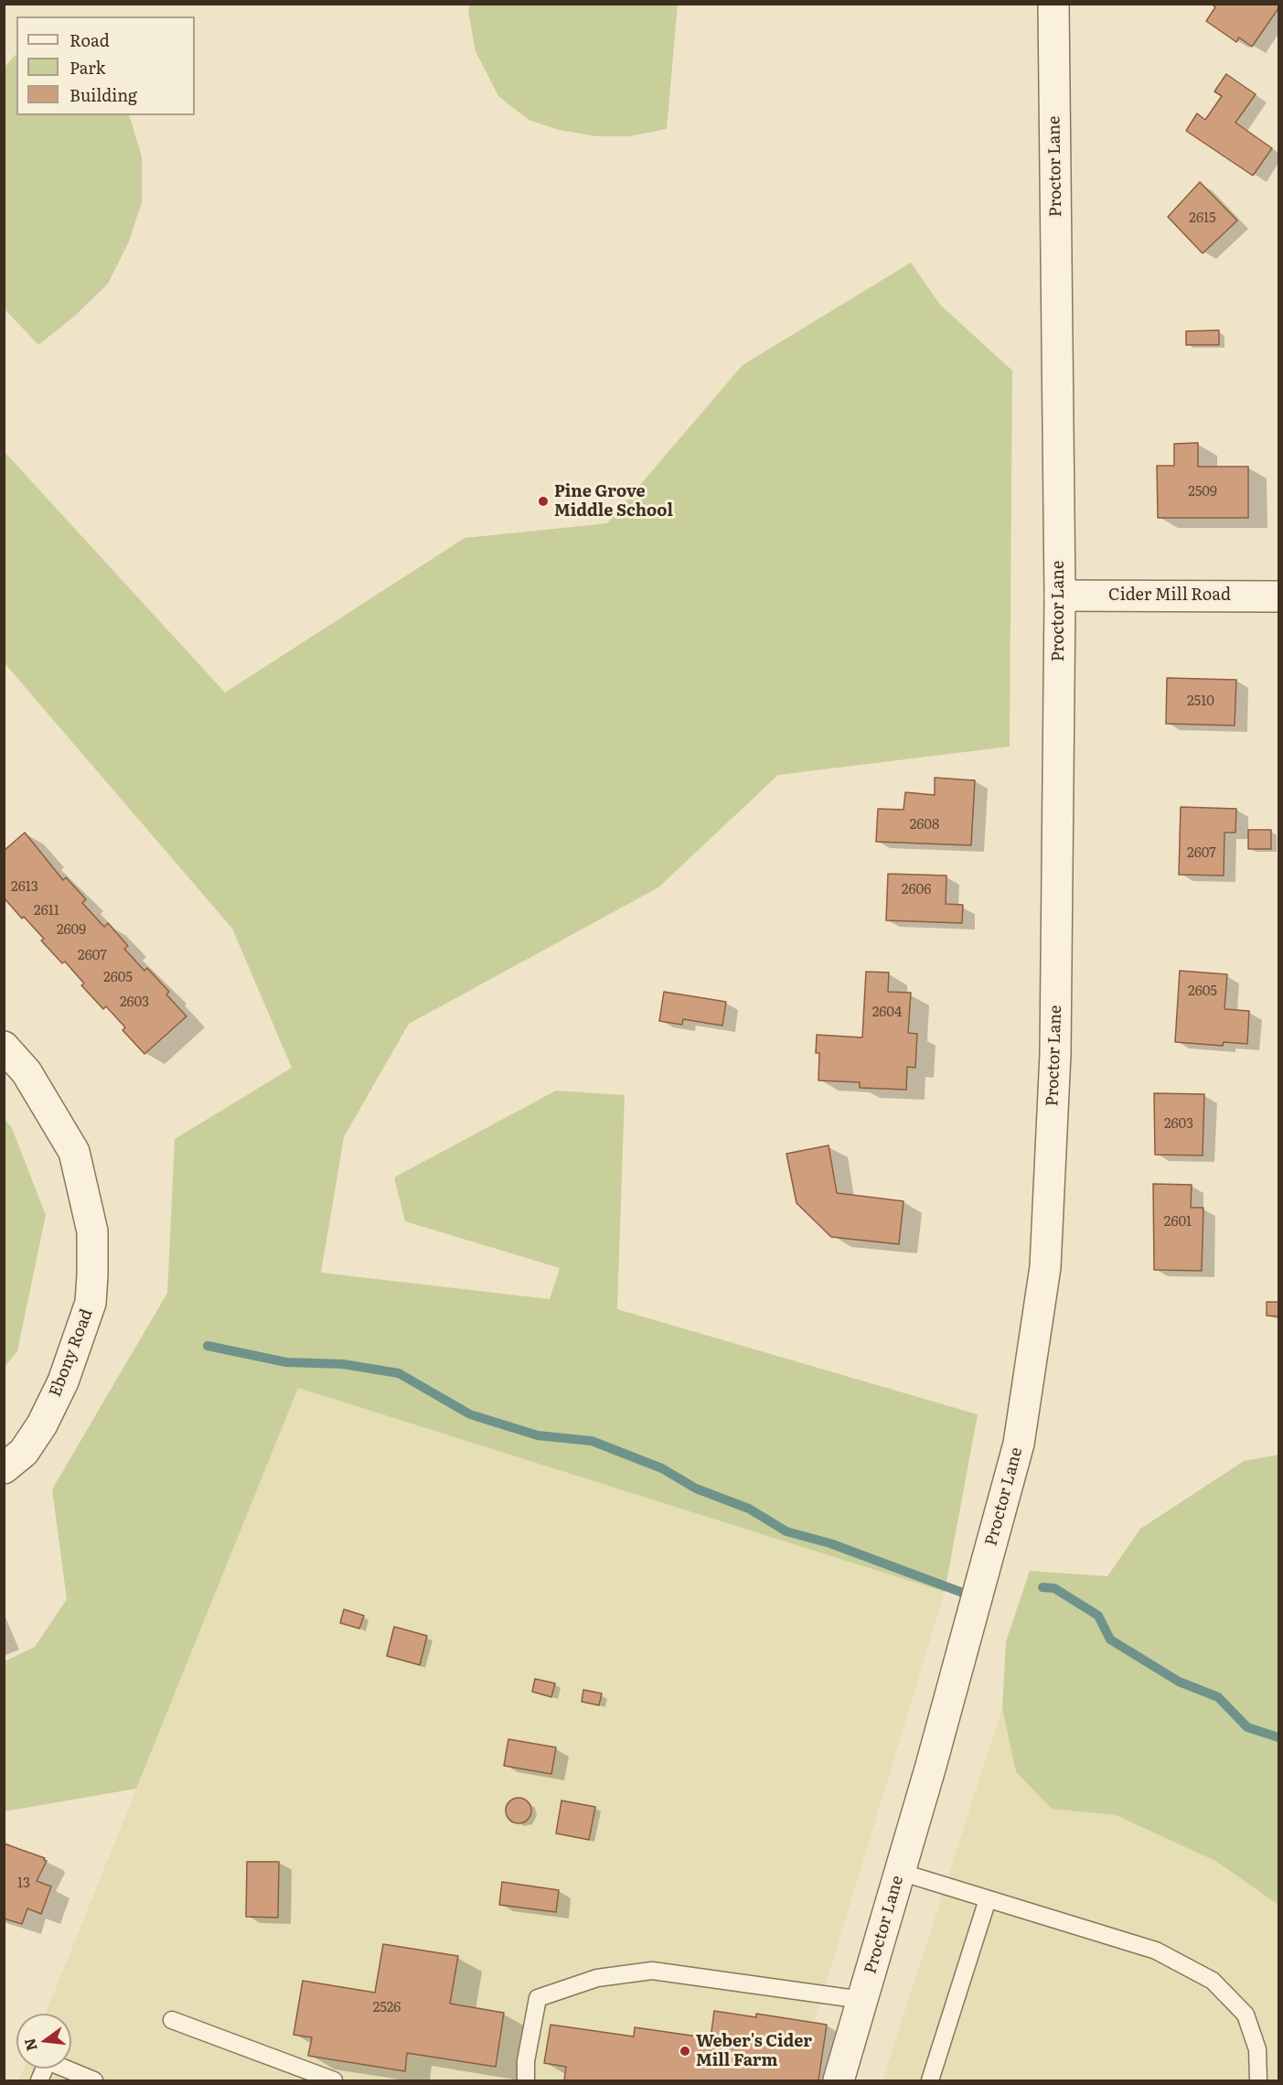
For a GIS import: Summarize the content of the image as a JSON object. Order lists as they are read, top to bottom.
{
  "streets": {
    "street": ["Proctor Lane", "Cider Mill Road", "Ebony Road"]
  },
  "crossings": [
    ["Proctor Lane", "Cider Mill Road"]
  ],
  "places": ["Pine Grove Middle School", "Weber's Cider Mill Farm"],
  "house_numbers": [
    "2615",
    "2509",
    "2510",
    "2608",
    "2607",
    "2613",
    "2606",
    "2611",
    "2609",
    "2607",
    "2605",
    "2605",
    "2603",
    "2604",
    "2603",
    "2601",
    "13",
    "2526"
  ],
  "legend": ["Road", "Park", "Building"],
  "north": "left"
}
